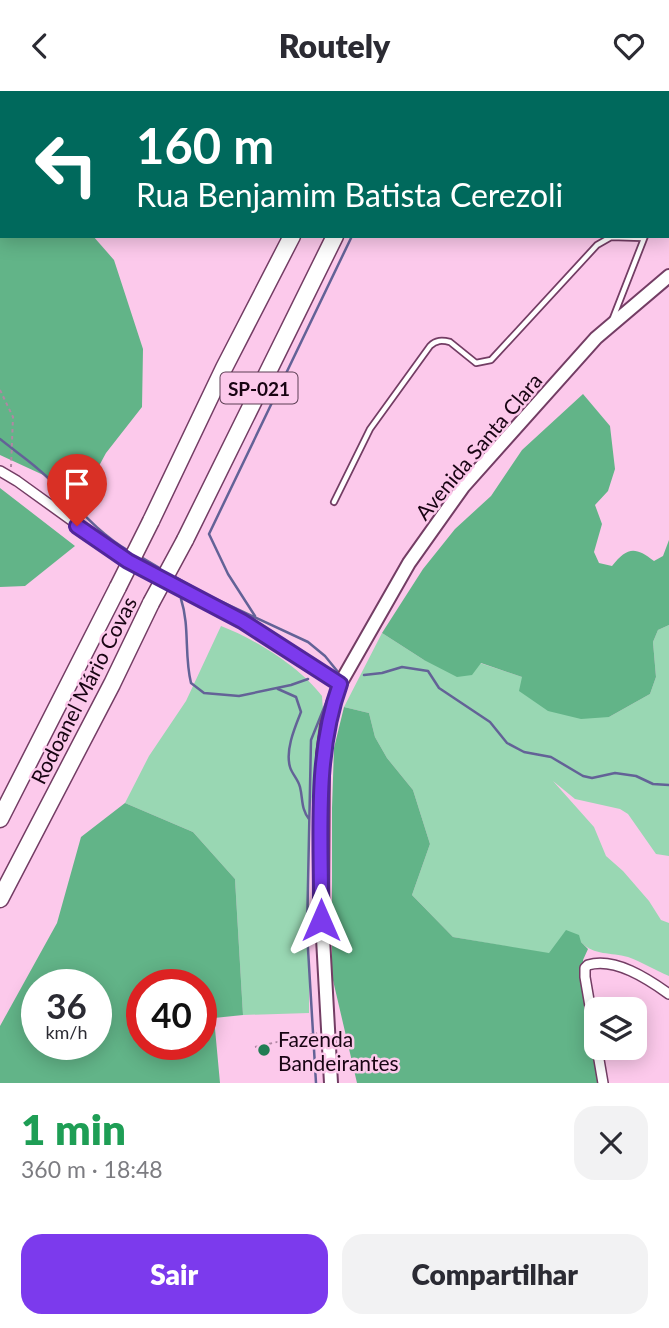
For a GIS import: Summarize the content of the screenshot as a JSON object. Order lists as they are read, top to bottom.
{
  "streets": {
    "highway": ["SP-021", "Rodoanel Mário Covas"],
    "street": ["Avenida Santa Clara"]
  },
  "places": ["Fazenda Bandeirantes"],
  "page": {
    "header": "Routely",
    "turn": ["160 m", "Rua Benjamim Batista Cerezoli"],
    "speed": "36 km/h",
    "limit": "40",
    "heading": ["1 min", "360 m · 18:48"],
    "buttons": ["Sair", "Compartilhar"]
  }
}
